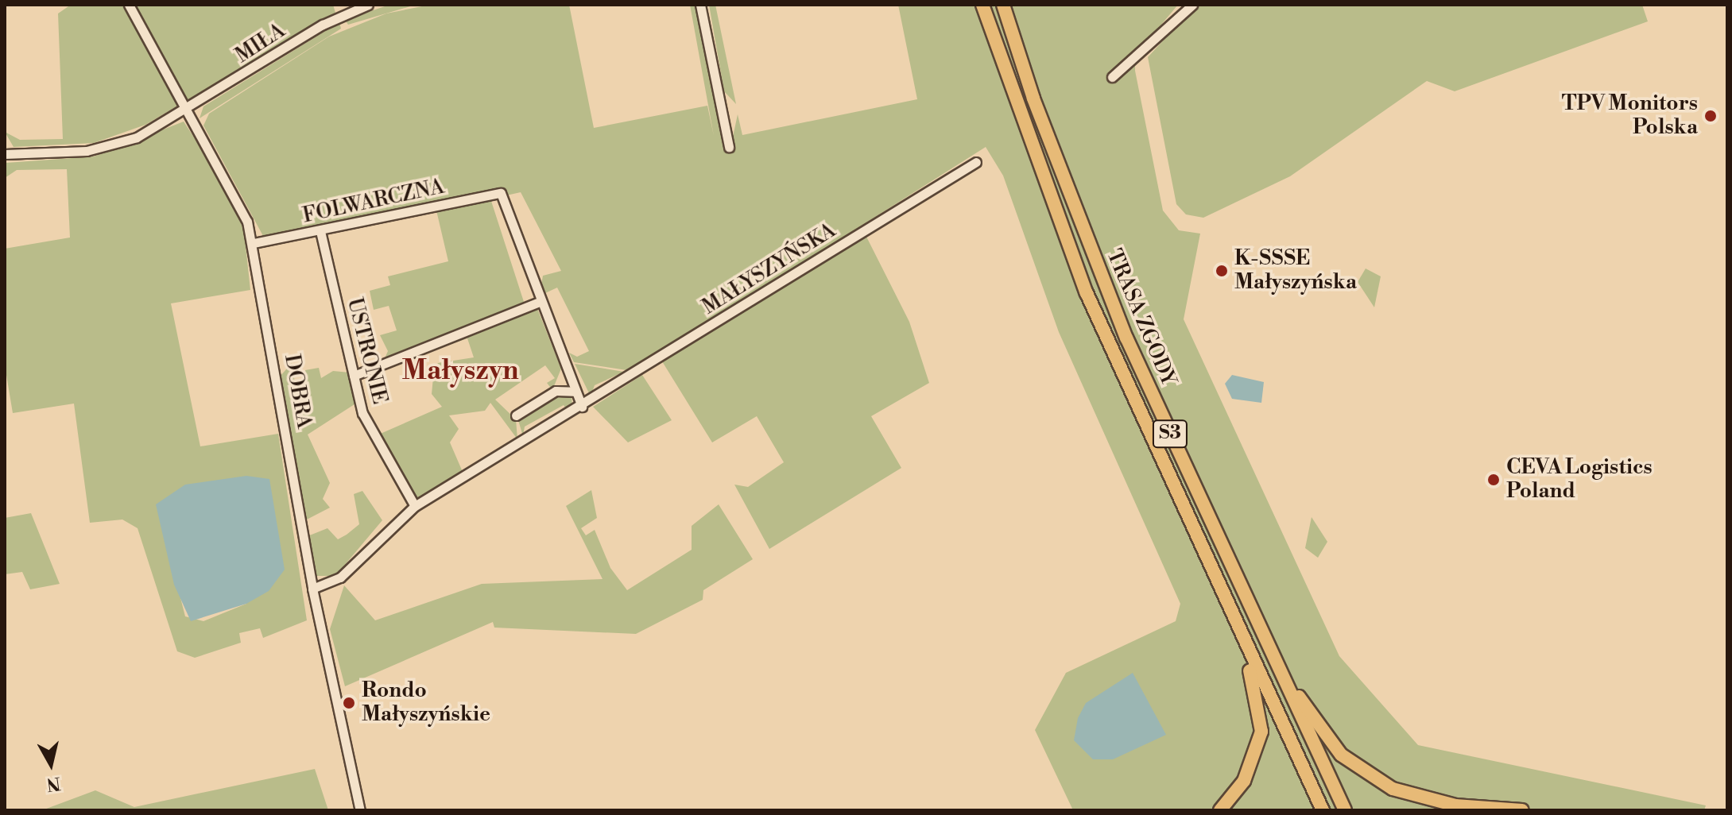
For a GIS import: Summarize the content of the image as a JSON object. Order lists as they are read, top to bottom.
{
  "streets": {
    "highway": ["TRASA ZGODY", "S3"],
    "street": [
      "MIŁA",
      "FOLWARCZNA",
      "MAŁYSZYŃSKA",
      "USTRONIE",
      "DOBRA"
    ]
  },
  "crossings": [
    ["MIŁA", "DOBRA"],
    ["FOLWARCZNA", "USTRONIE"],
    ["FOLWARCZNA", "DOBRA"],
    ["MAŁYSZYŃSKA", "USTRONIE"],
    ["MAŁYSZYŃSKA", "DOBRA"]
  ],
  "districts": ["Małyszyn"],
  "places": [
    "TPV Monitors Polska",
    "K-SSSE Małyszyńska",
    "CEVA Logistics Poland",
    "Rondo Małyszyńskie"
  ],
  "north": "bottom"
}
